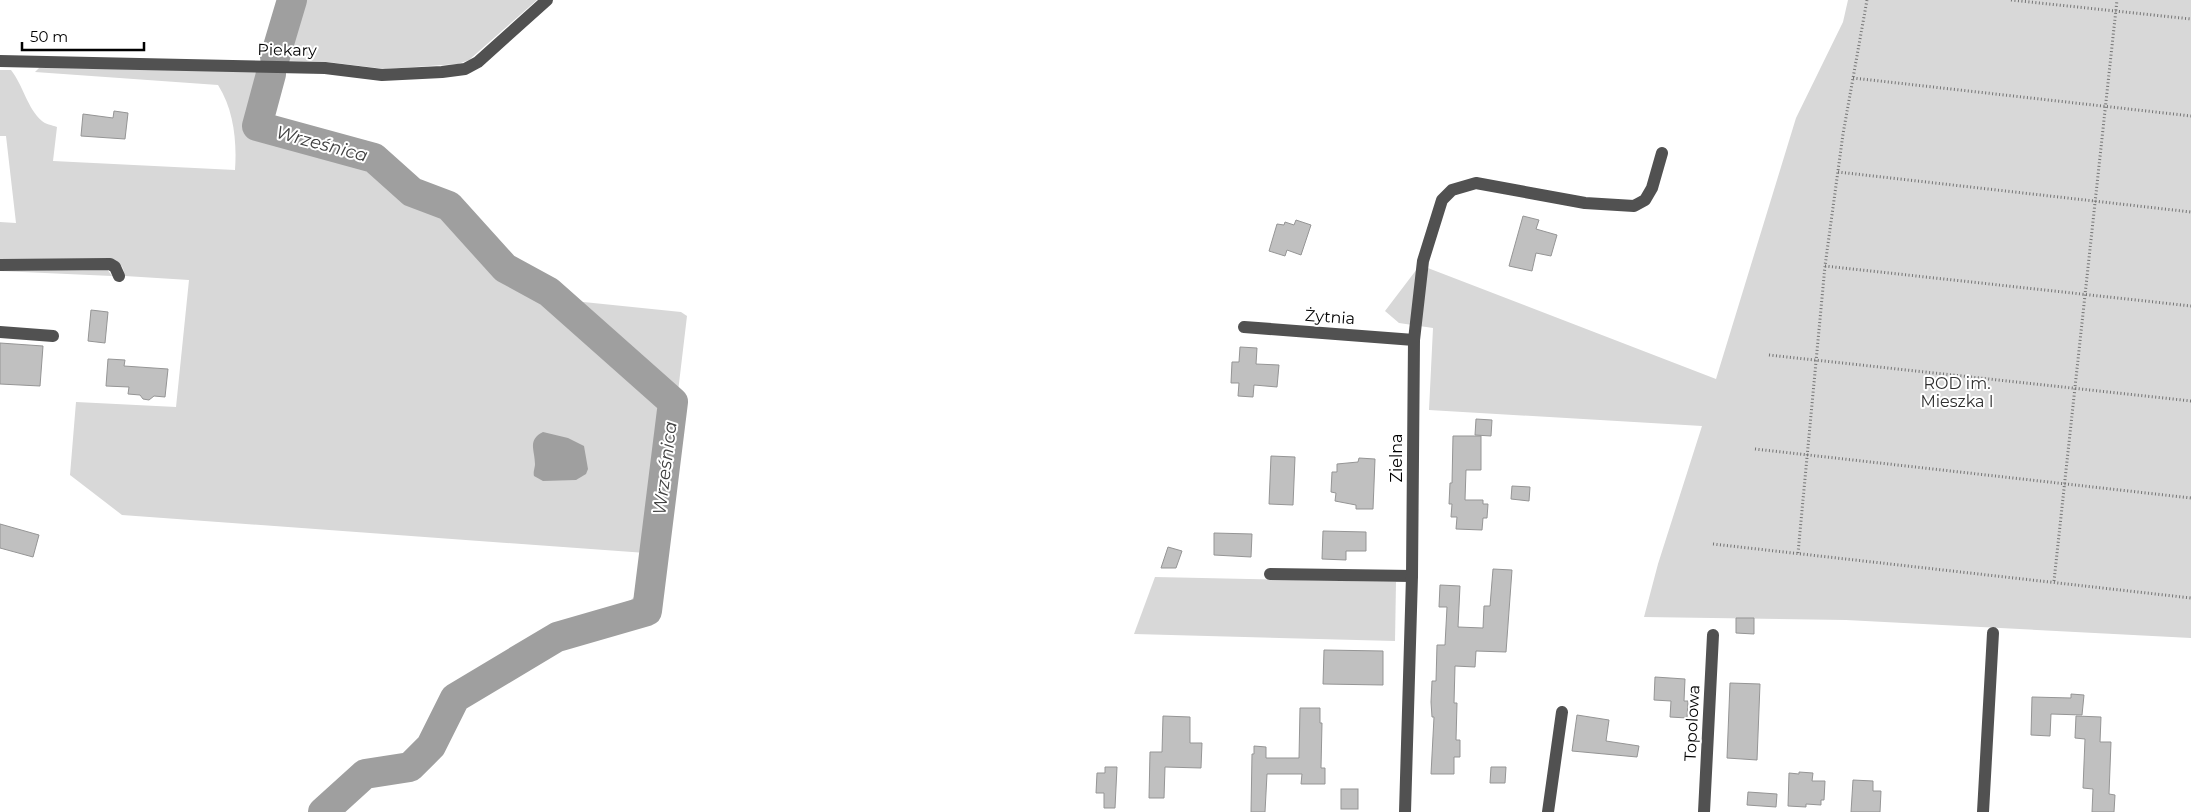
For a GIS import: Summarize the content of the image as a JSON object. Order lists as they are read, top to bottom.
{
  "streets": {
    "street": [
      "Piekary",
      "Żytnia",
      "Zielna",
      "Topolowa"
    ]
  },
  "crossings": [
    ["Żytnia", "Zielna"]
  ],
  "water": ["Wrześnica"],
  "parks": ["ROD im. Mieszka I"],
  "scale_bar": "50 m"
}
